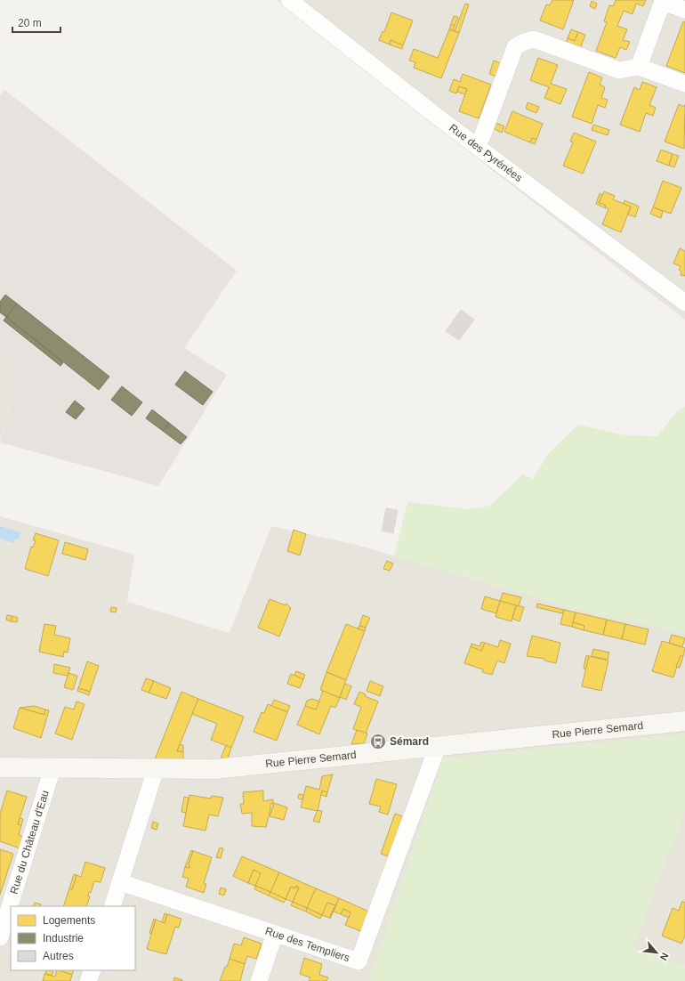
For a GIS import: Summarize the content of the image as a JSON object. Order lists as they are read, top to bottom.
{
  "streets": {
    "main road": ["Rue Pierre Semard"],
    "street": ["Rue des Pyrénées", "Rue du Château d'Eau", "Rue des Templiers"]
  },
  "crossings": [
    ["Rue Pierre Semard", "Rue du Château d'Eau"],
    ["Rue Pierre Semard", "Rue des Templiers"]
  ],
  "places": {
    "bus stop": ["Sémard"]
  },
  "legend": ["Logements", "Industrie", "Autres"],
  "scale_bar": "20 m",
  "north": "bottom right"
}
